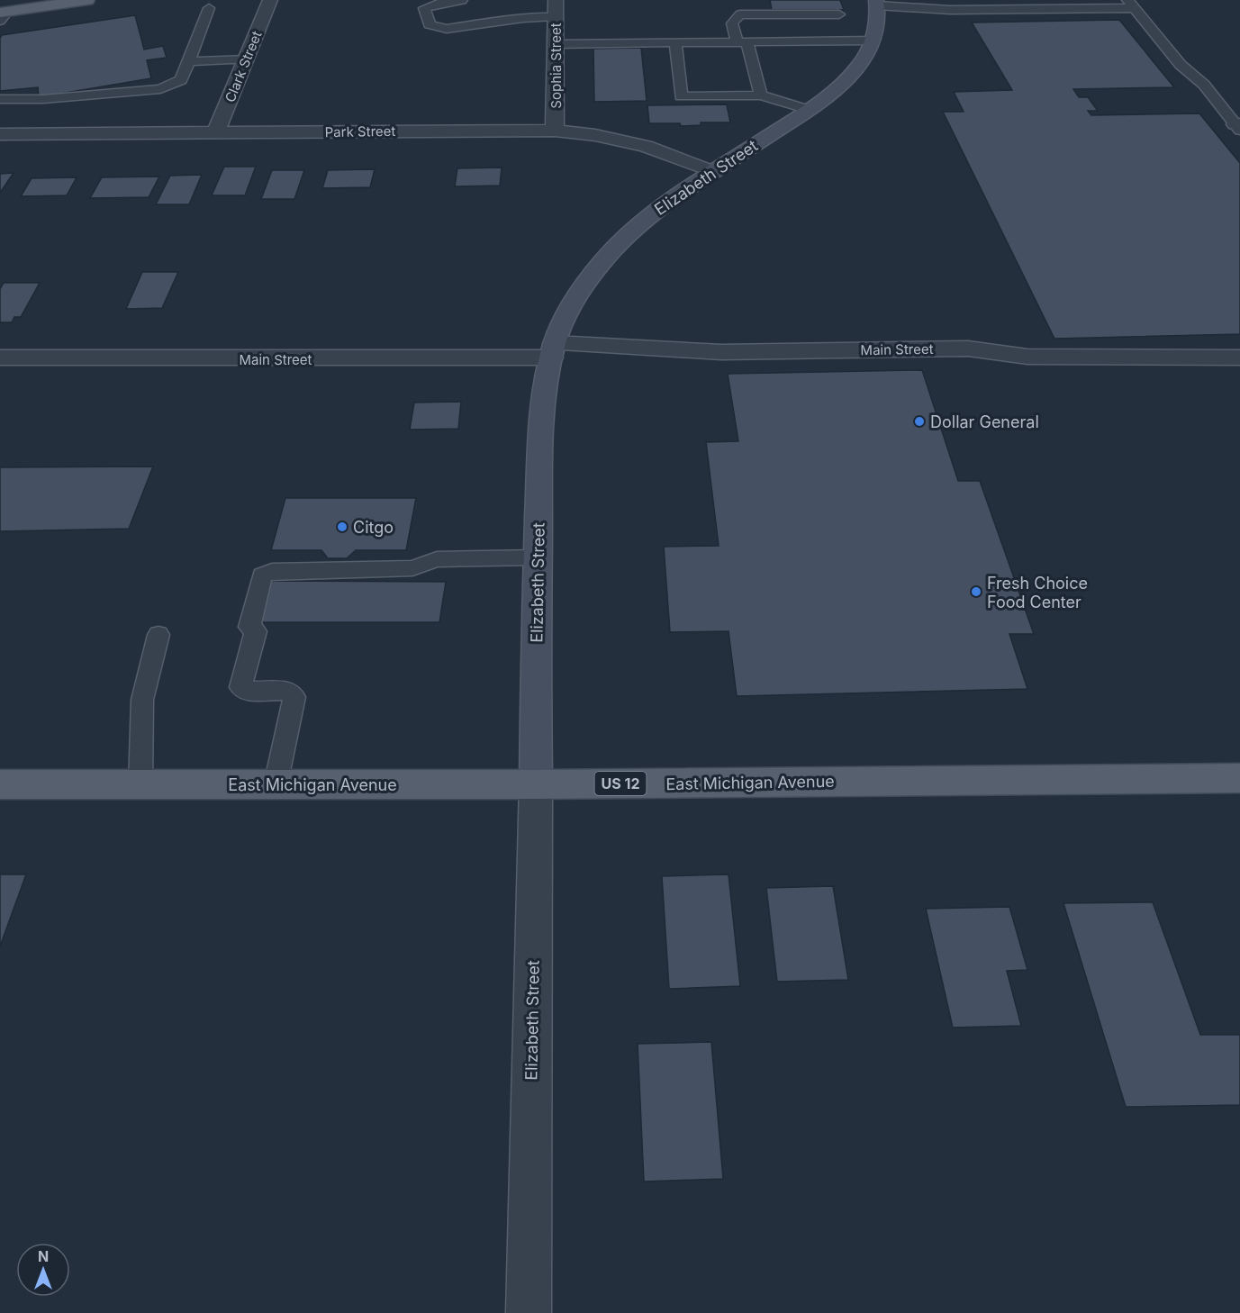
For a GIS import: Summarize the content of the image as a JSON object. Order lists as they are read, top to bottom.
{
  "streets": {
    "main road": ["East Michigan Avenue", "US 12"],
    "street": [
      "Sophia Street",
      "Clark Street",
      "Park Street",
      "Elizabeth Street",
      "Main Street"
    ]
  },
  "crossings": [
    ["Sophia Street", "Park Street"],
    ["Clark Street", "Park Street"],
    ["Park Street", "Elizabeth Street"],
    ["Elizabeth Street", "Main Street"],
    ["Elizabeth Street", "East Michigan Avenue"]
  ],
  "places": ["Dollar General", "Citgo", "Fresh Choice Food Center"],
  "north": "top"
}
